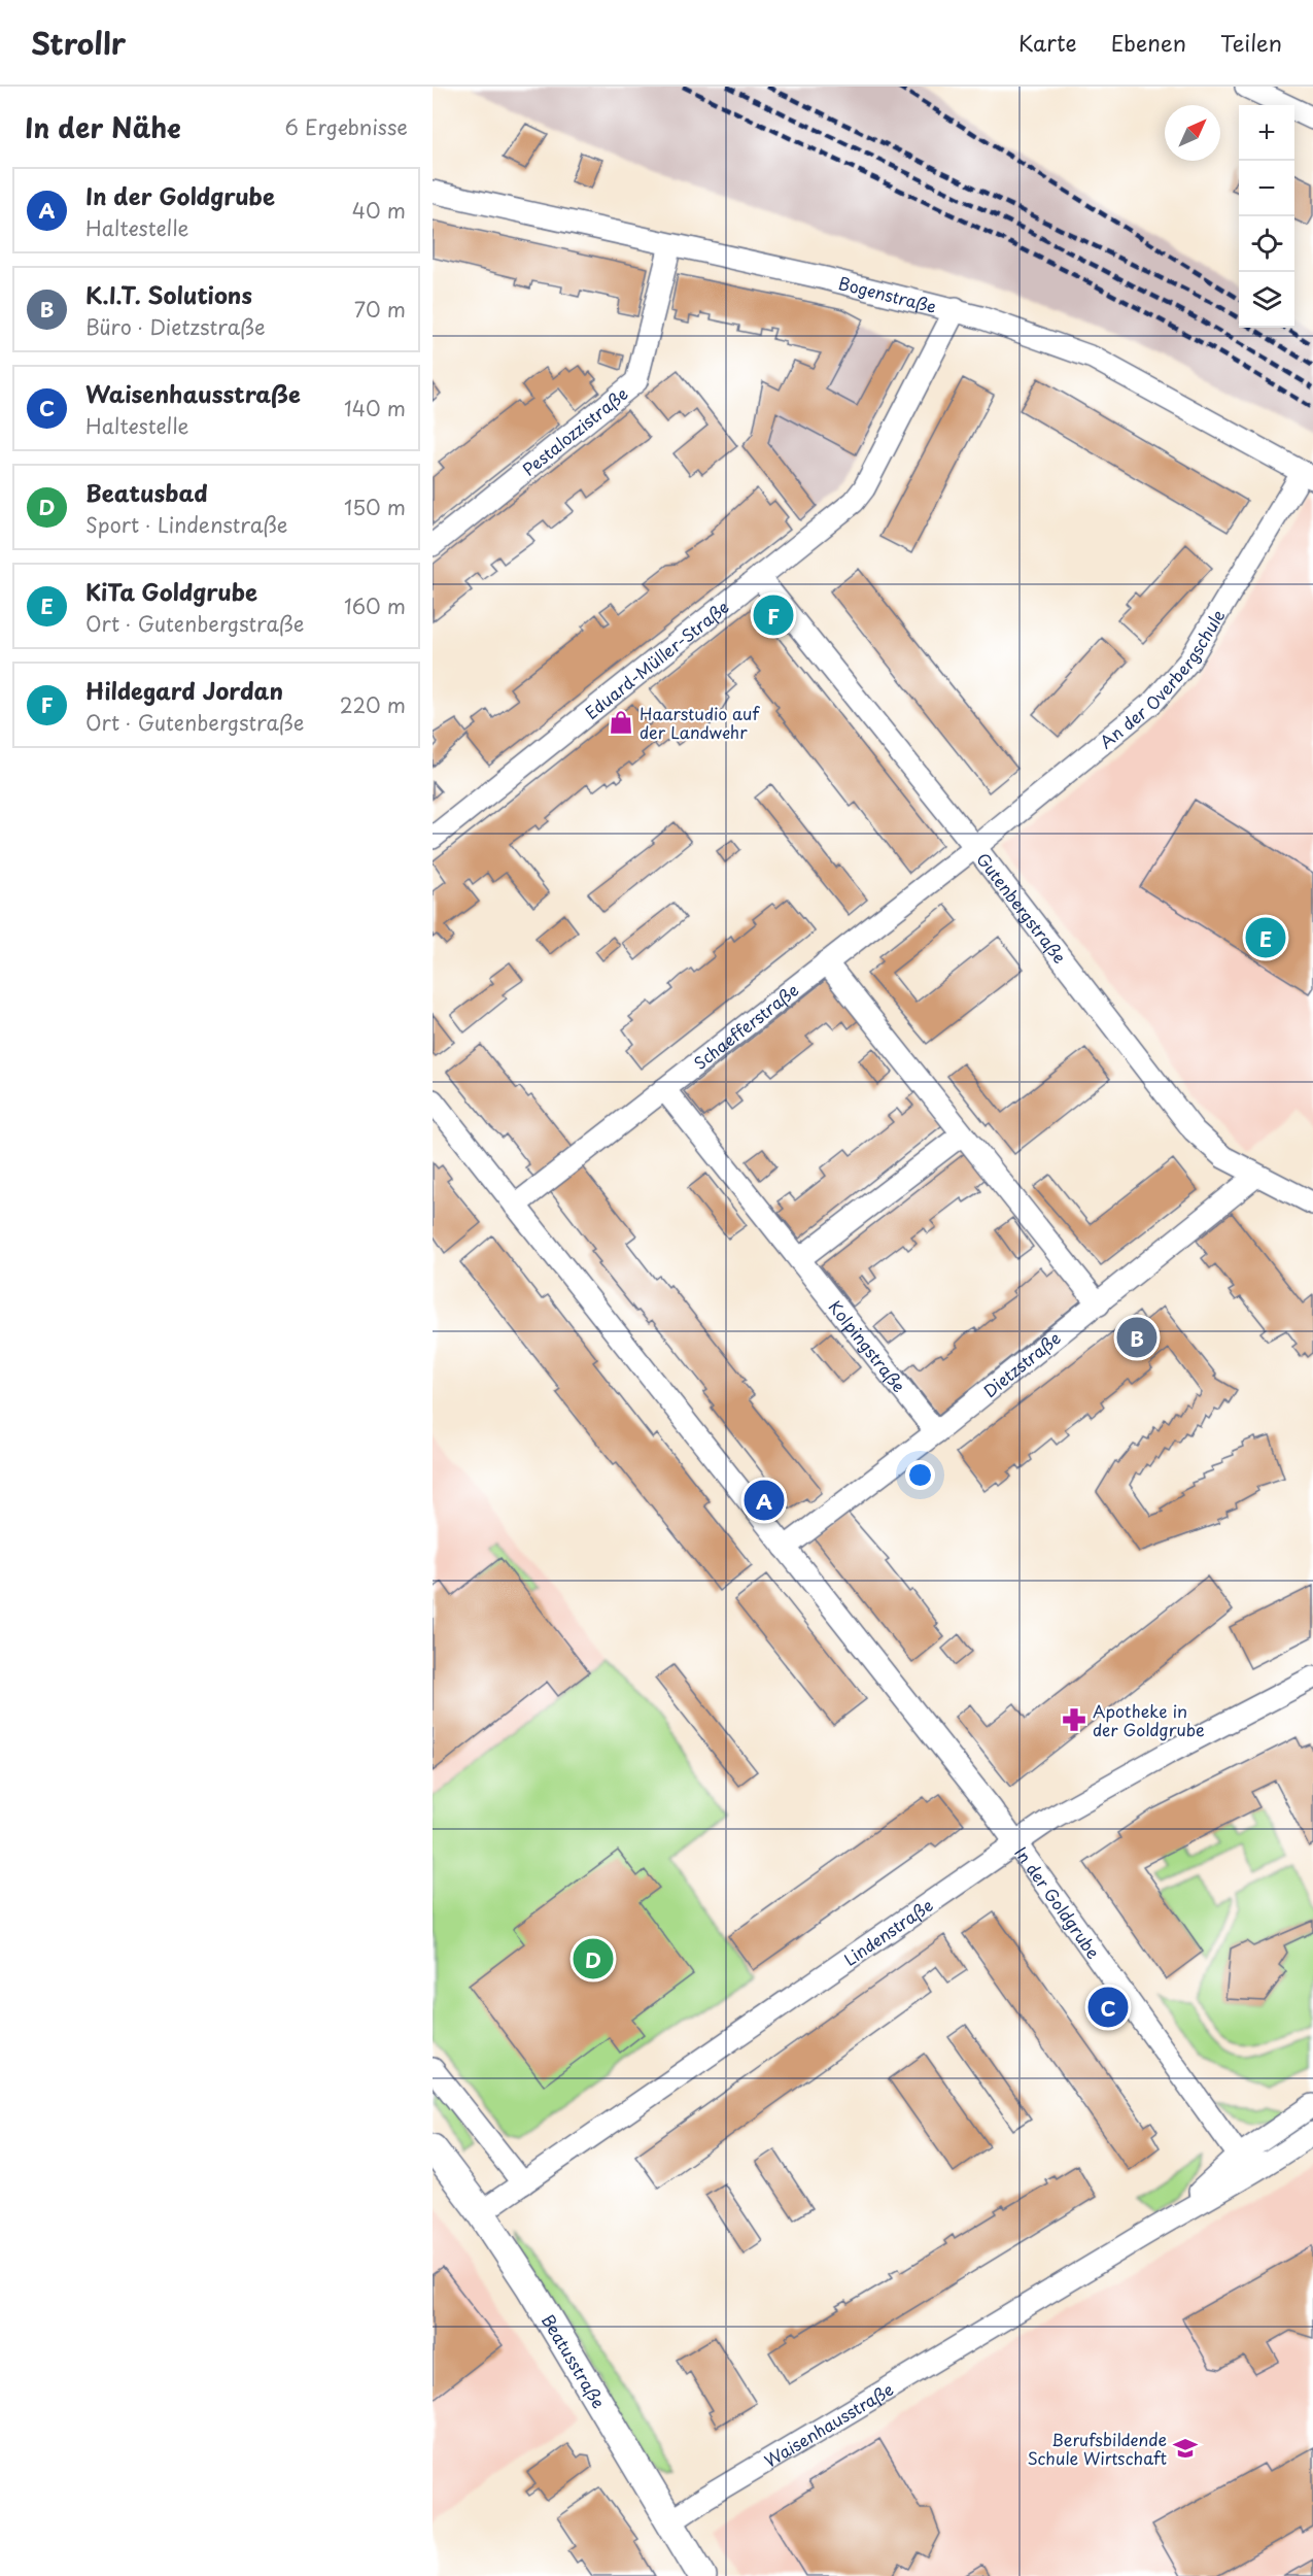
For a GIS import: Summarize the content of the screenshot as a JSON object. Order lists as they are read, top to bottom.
{
  "streets": {
    "street": [
      "Bogenstraße",
      "Pestalozzistraße",
      "Eduard-Müller-Straße",
      "An der Overbergschule",
      "Gutenbergstraße",
      "Schaefferstraße",
      "Kolpingstraße",
      "Dietzstraße",
      "In der Goldgrube",
      "Lindenstraße",
      "Beatusstraße",
      "Waisenhausstraße"
    ]
  },
  "crossings": [
    ["Bogenstraße", "Pestalozzistraße"],
    ["Bogenstraße", "Eduard-Müller-Straße"],
    ["Bogenstraße", "An der Overbergschule"],
    ["Eduard-Müller-Straße", "Gutenbergstraße"],
    ["An der Overbergschule", "Gutenbergstraße"],
    ["An der Overbergschule", "Schaefferstraße"],
    ["Gutenbergstraße", "Schaefferstraße"],
    ["Gutenbergstraße", "Dietzstraße"],
    ["Schaefferstraße", "Kolpingstraße"],
    ["Schaefferstraße", "In der Goldgrube"],
    ["Kolpingstraße", "Dietzstraße"],
    ["Dietzstraße", "In der Goldgrube"],
    ["In der Goldgrube", "Lindenstraße"],
    ["In der Goldgrube", "Waisenhausstraße"],
    ["Lindenstraße", "Beatusstraße"],
    ["Beatusstraße", "Waisenhausstraße"]
  ],
  "places": {
    "shop": ["Haarstudio auf der Landwehr"],
    "pharmacy": ["Apotheke in der Goldgrube"],
    "school or university": ["Berufsbildende Schule Wirtschaft"]
  },
  "north": "top right",
  "page": {
    "header": "Strollr",
    "nav": ["Karte", "Ebenen", "Teilen"],
    "heading": ["In der Nähe", "6 Ergebnisse"],
    "map_buttons": ["+", "−"],
    "list": [
      {
        "mark": "A",
        "name": "In der Goldgrube",
        "note": "Haltestelle",
        "value": "40 m"
      },
      {
        "mark": "B",
        "name": "K.I.T. Solutions",
        "note": "Büro · Dietzstraße",
        "value": "70 m"
      },
      {
        "mark": "C",
        "name": "Waisenhausstraße",
        "note": "Haltestelle",
        "value": "140 m"
      },
      {
        "mark": "D",
        "name": "Beatusbad",
        "note": "Sport · Lindenstraße",
        "value": "150 m"
      },
      {
        "mark": "E",
        "name": "KiTa Goldgrube",
        "note": "Ort · Gutenbergstraße",
        "value": "160 m"
      },
      {
        "mark": "F",
        "name": "Hildegard Jordan",
        "note": "Ort · Gutenbergstraße",
        "value": "220 m"
      }
    ],
    "pins": [
      "F",
      "E",
      "B",
      "A",
      "D",
      "C"
    ]
  }
}
